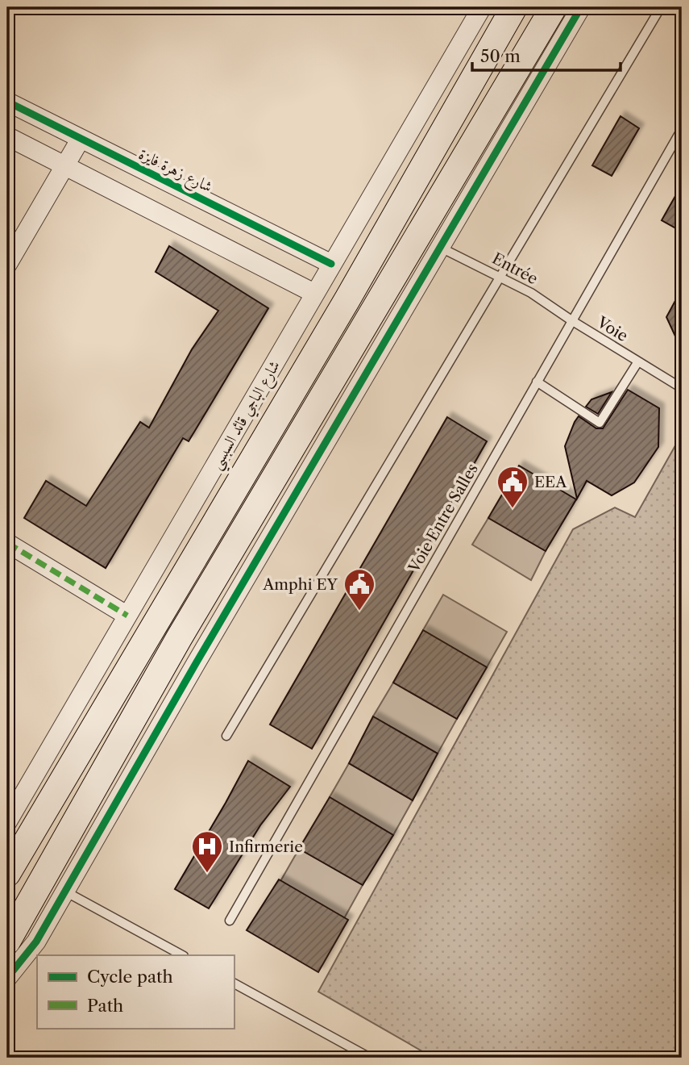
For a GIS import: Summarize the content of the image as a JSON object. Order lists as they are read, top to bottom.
{
  "streets": {
    "street": ["شارع زهرة فايزة", "شارع الباجي قائد السبسي"],
    "lane": ["Entrée", "Voie", "Voie Entre Salles"]
  },
  "crossings": [
    ["شارع زهرة فايزة", "شارع الباجي قائد السبسي"],
    ["Entrée", "Voie"],
    ["Entrée", "Voie Entre Salles"],
    ["Voie", "Voie Entre Salles"]
  ],
  "places": {
    "public building": ["EEA", "Amphi EY"],
    "hospital": ["Infirmerie"]
  },
  "legend": ["Cycle path", "Path"],
  "scale_bar": "50 m"
}
